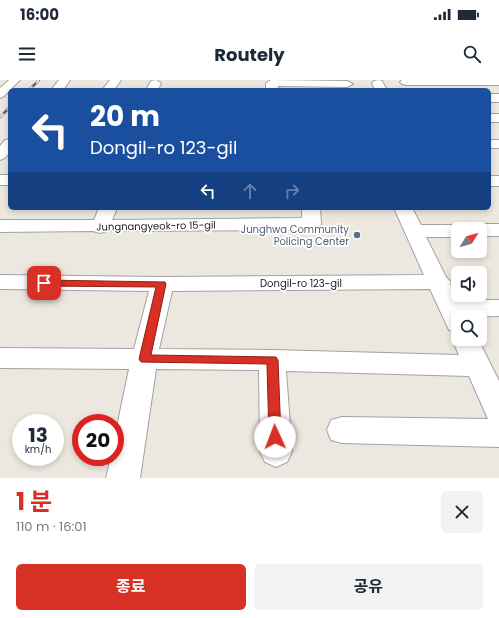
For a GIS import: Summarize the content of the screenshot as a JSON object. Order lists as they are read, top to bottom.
{
  "streets": {
    "street": ["Jungnangyeok-ro 15-gil", "Dongil-ro 123-gil"]
  },
  "places": ["Junghwa Community Policing Center"],
  "north": "top right",
  "page": {
    "status": "16:00",
    "header": "Routely",
    "turn": ["20 m", "Dongil-ro 123-gil"],
    "speed": "13 km/h",
    "limit": "20",
    "heading": ["1 분", "110 m · 16:01"],
    "buttons": ["종료", "공유"]
  }
}
